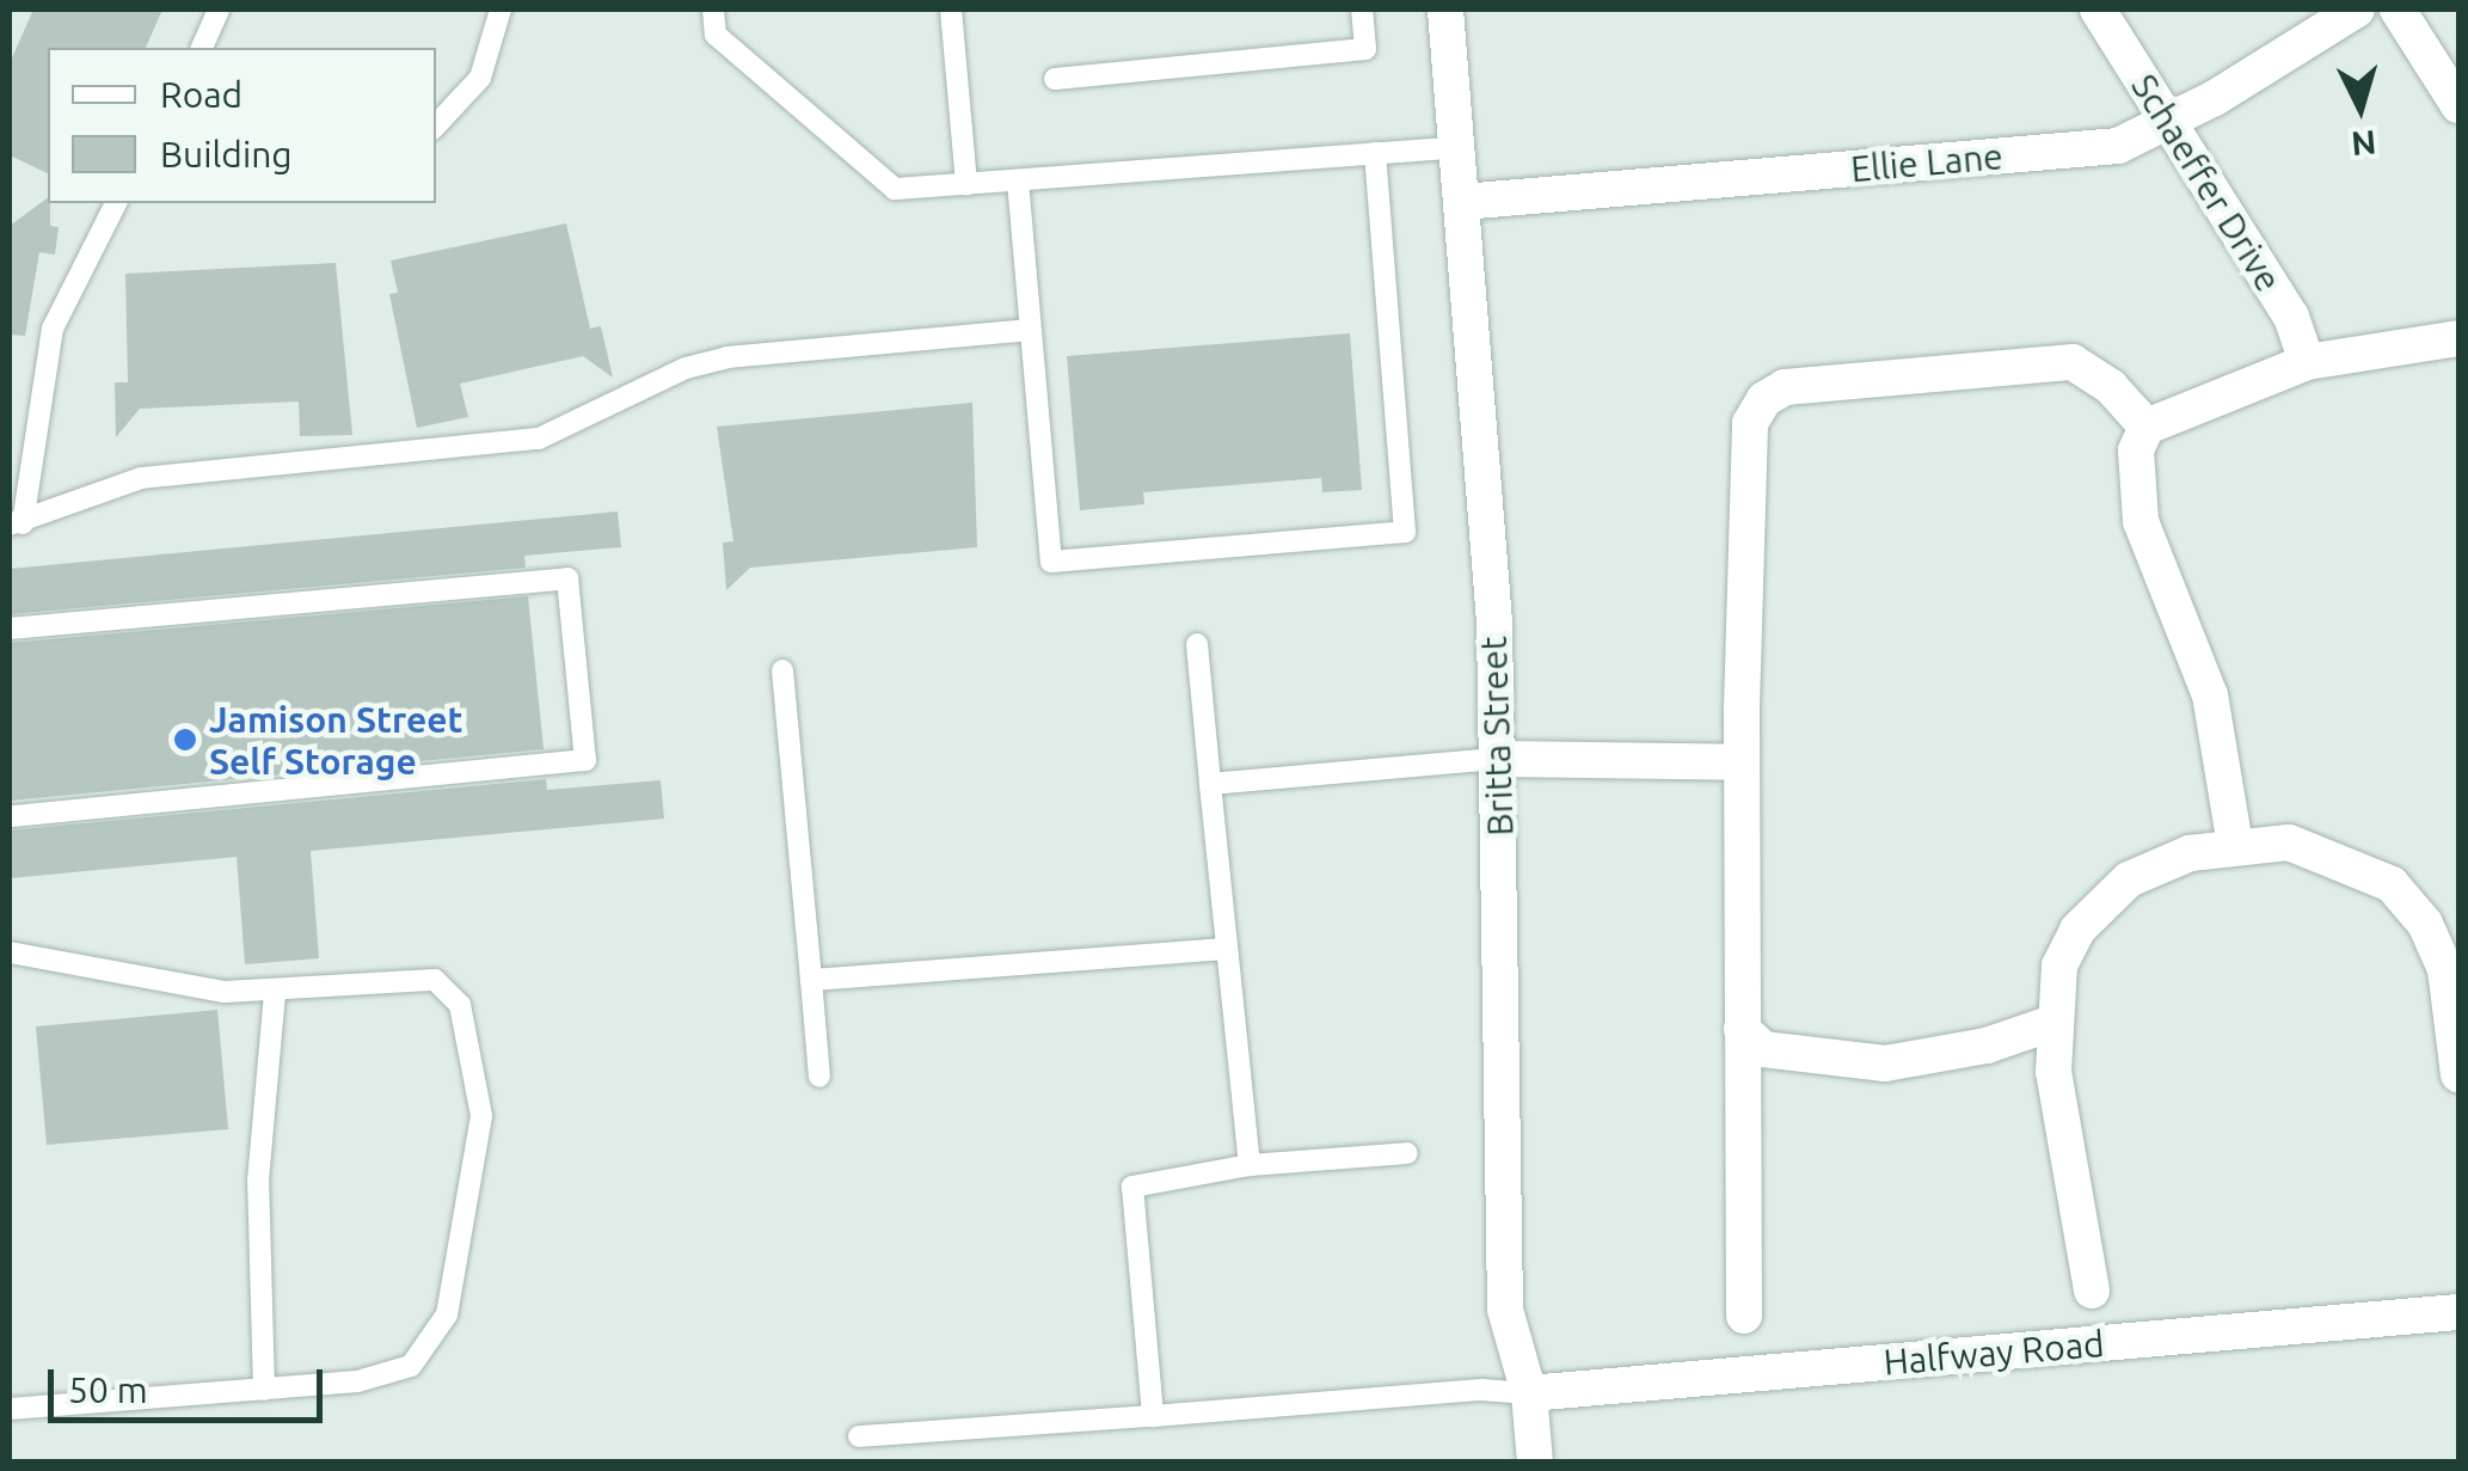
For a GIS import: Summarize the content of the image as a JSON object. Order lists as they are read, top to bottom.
{
  "streets": {
    "street": [
      "Ellie Lane",
      "Schaeffer Drive",
      "Britta Street",
      "Halfway Road"
    ]
  },
  "crossings": [
    ["Ellie Lane", "Schaeffer Drive"],
    ["Ellie Lane", "Britta Street"],
    ["Britta Street", "Halfway Road"]
  ],
  "places": ["Jamison Street Self Storage"],
  "legend": ["Road", "Building"],
  "scale_bar": "50 m",
  "north": "bottom"
}
